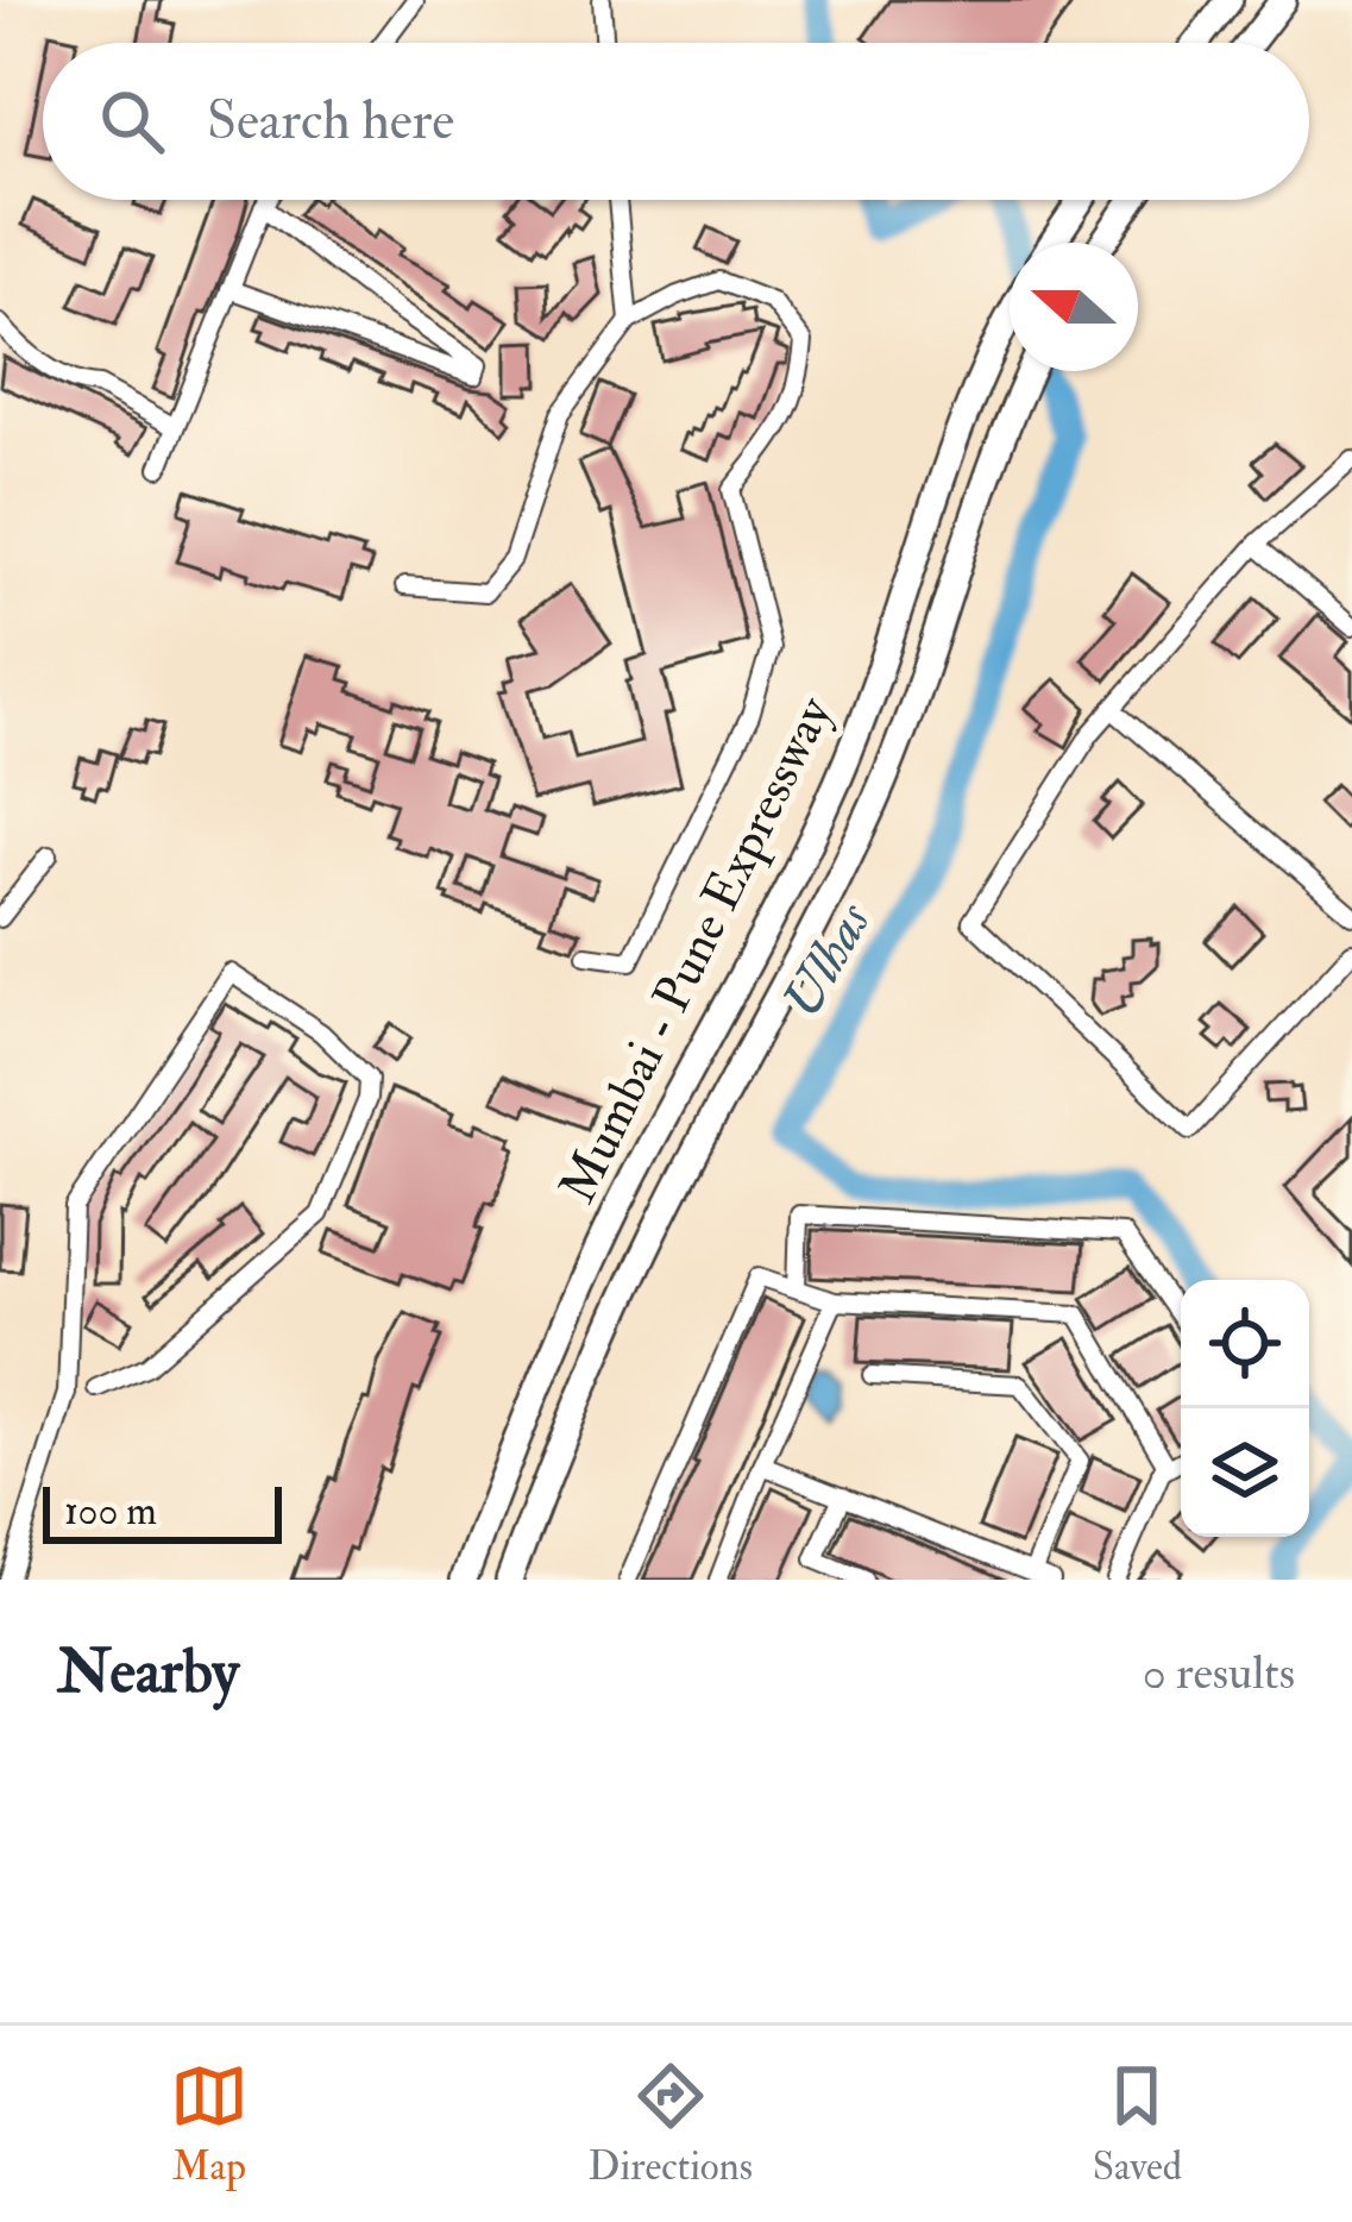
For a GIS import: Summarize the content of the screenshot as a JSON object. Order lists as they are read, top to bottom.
{
  "streets": {
    "highway": ["Mumbai - Pune Expressway"]
  },
  "water": ["Ulhas"],
  "scale_bar": "100 m",
  "north": "left",
  "page": {
    "search": "Search here",
    "scale": "100 m",
    "heading": ["Nearby", "0 results"],
    "nav": ["Map", "Directions", "Saved"]
  }
}
